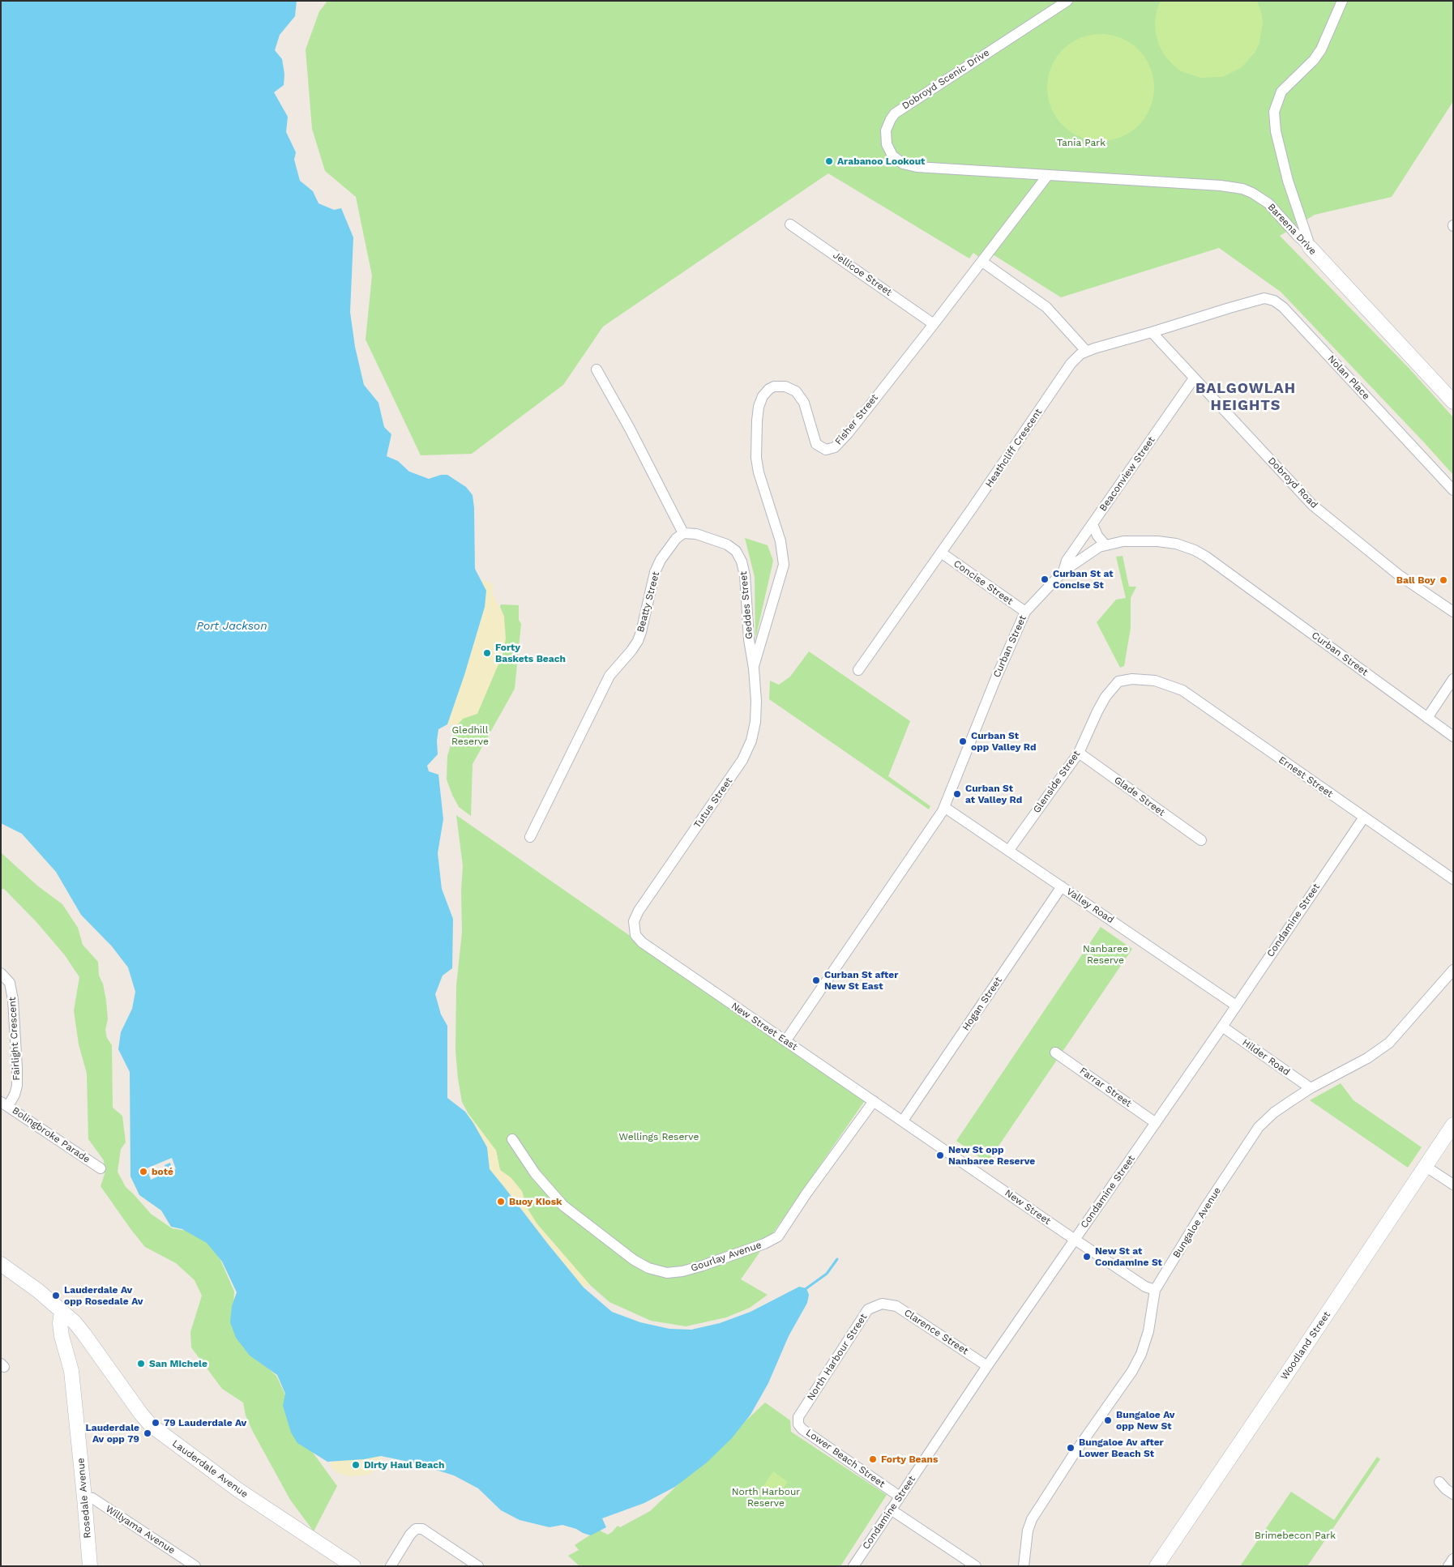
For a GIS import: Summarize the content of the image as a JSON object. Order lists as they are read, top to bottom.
{
  "streets": {
    "street": [
      "Dobroyd Scenic Drive",
      "Bareena Drive",
      "Jellicoe Street",
      "Nolan Place",
      "Fisher Street",
      "Heathcliff Crescent",
      "Beaconview Street",
      "Dobroyd Road",
      "Concise Street",
      "Beatty Street",
      "Geddes Street",
      "Curban Street",
      "Ernest Street",
      "Glenside Street",
      "Glade Street",
      "Tutus Street",
      "Valley Road",
      "Condamine Street",
      "Hogan Street",
      "New Street East",
      "Fairlight Crescent",
      "Hilder Road",
      "Farrar Street",
      "Bolingbroke Parade",
      "New Street",
      "Bungaloe Avenue",
      "Gourlay Avenue",
      "Clarence Street",
      "Woodland Street",
      "North Harbour Street",
      "Lower Beach Street",
      "Lauderdale Avenue",
      "Rosedale Avenue",
      "Willyama Avenue"
    ]
  },
  "crossings": [
    ["Dobroyd Scenic Drive", "Bareena Drive"],
    ["Dobroyd Scenic Drive", "Fisher Street"],
    ["Bareena Drive", "Fisher Street"],
    ["Jellicoe Street", "Fisher Street"],
    ["Nolan Place", "Heathcliff Crescent"],
    ["Fisher Street", "Geddes Street"],
    ["Fisher Street", "Tutus Street"],
    ["Heathcliff Crescent", "Dobroyd Road"],
    ["Heathcliff Crescent", "Concise Street"],
    ["Beaconview Street", "Dobroyd Road"],
    ["Beaconview Street", "Curban Street"],
    ["Concise Street", "Curban Street"],
    ["Beatty Street", "Geddes Street"],
    ["Geddes Street", "Tutus Street"],
    ["Curban Street", "Valley Road"],
    ["Curban Street", "New Street East"],
    ["Ernest Street", "Glenside Street"],
    ["Ernest Street", "Condamine Street"],
    ["Glenside Street", "Glade Street"],
    ["Glenside Street", "Valley Road"],
    ["Tutus Street", "New Street East"],
    ["Valley Road", "Condamine Street"],
    ["Valley Road", "Hogan Street"],
    ["Condamine Street", "Hilder Road"],
    ["Condamine Street", "Farrar Street"],
    ["Condamine Street", "New Street"],
    ["Condamine Street", "Clarence Street"],
    ["Condamine Street", "Lower Beach Street"],
    ["Hogan Street", "New Street East"],
    ["Hogan Street", "New Street"],
    ["New Street East", "New Street"],
    ["New Street East", "Gourlay Avenue"],
    ["Fairlight Crescent", "Bolingbroke Parade"],
    ["Hilder Road", "Bungaloe Avenue"],
    ["New Street", "Bungaloe Avenue"],
    ["Clarence Street", "North Harbour Street"],
    ["North Harbour Street", "Lower Beach Street"],
    ["Lauderdale Avenue", "Rosedale Avenue"],
    ["Rosedale Avenue", "Willyama Avenue"]
  ],
  "districts": ["BALGOWLAH HEIGHTS"],
  "water": ["Port Jackson"],
  "parks": [
    "Tania Park",
    "Gledhill Reserve",
    "Nanbaree Reserve",
    "Wellings Reserve",
    "North Harbour Reserve",
    "Brimebecon Park"
  ],
  "places": [
    "Arabanoo Lookout",
    "Curban St at Concise St",
    "Ball Boy",
    "Forty Baskets Beach",
    "Curban St opp Valley Rd",
    "Curban St at Valley Rd",
    "Curban St after New St East",
    "New St opp Nanbaree Reserve",
    "boté",
    "Buoy Kiosk",
    "New St at Condamine St",
    "Lauderdale Av opp Rosedale Av",
    "San Michele",
    "Bungaloe Av opp New St",
    "79 Lauderdale Av",
    "Lauderdale Av opp 79",
    "Bungaloe Av after Lower Beach St",
    "Forty Beans",
    "Dirty Haul Beach"
  ]
}
